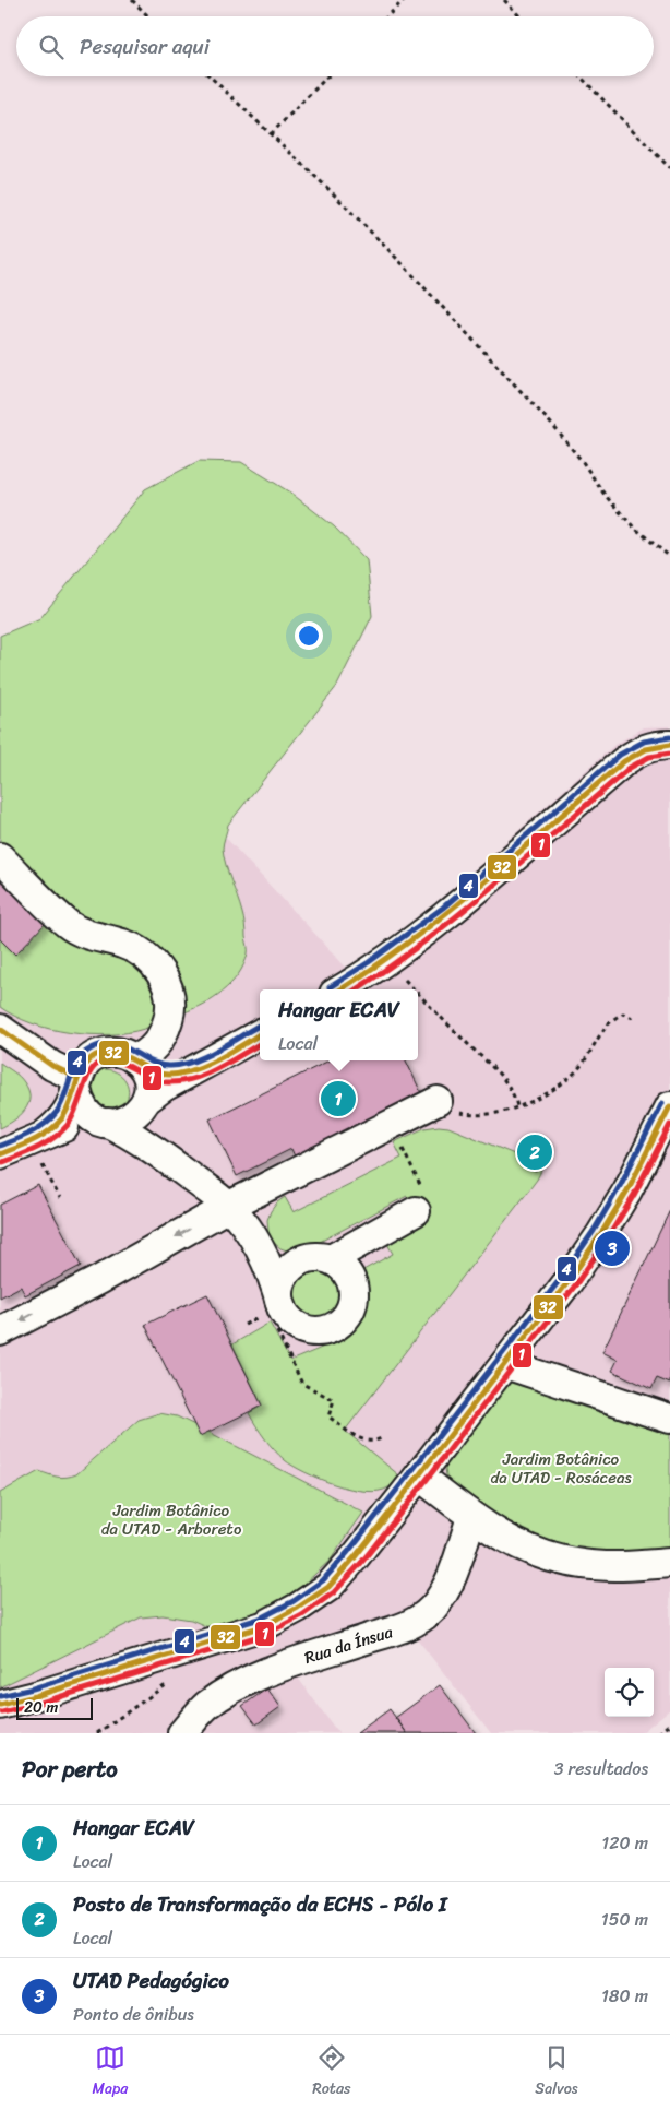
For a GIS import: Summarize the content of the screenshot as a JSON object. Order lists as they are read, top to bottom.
{
  "streets": {
    "street": ["Rua da Ínsua"]
  },
  "parks": ["Jardim Botânico da UTAD - Rosáceas", "Jardim Botânico da UTAD - Arboreto"],
  "lines": ["transit line 4", "transit line 32", "transit line 1"],
  "scale_bar": "20 m",
  "page": {
    "search": "Pesquisar aqui",
    "popup": ["Hangar ECAV", "Local"],
    "pins": ["1", "2", "3"],
    "scale": "20 m",
    "heading": ["Por perto", "3 resultados"],
    "list": [
      {
        "mark": "1",
        "name": "Hangar ECAV",
        "note": "Local",
        "value": "120 m"
      },
      {
        "mark": "2",
        "name": "Posto de Transformação da ECHS - Pólo I",
        "note": "Local",
        "value": "150 m"
      },
      {
        "mark": "3",
        "name": "UTAD Pedagógico",
        "note": "Ponto de ônibus",
        "value": "180 m"
      }
    ],
    "nav": ["Mapa", "Rotas", "Salvos"]
  }
}
